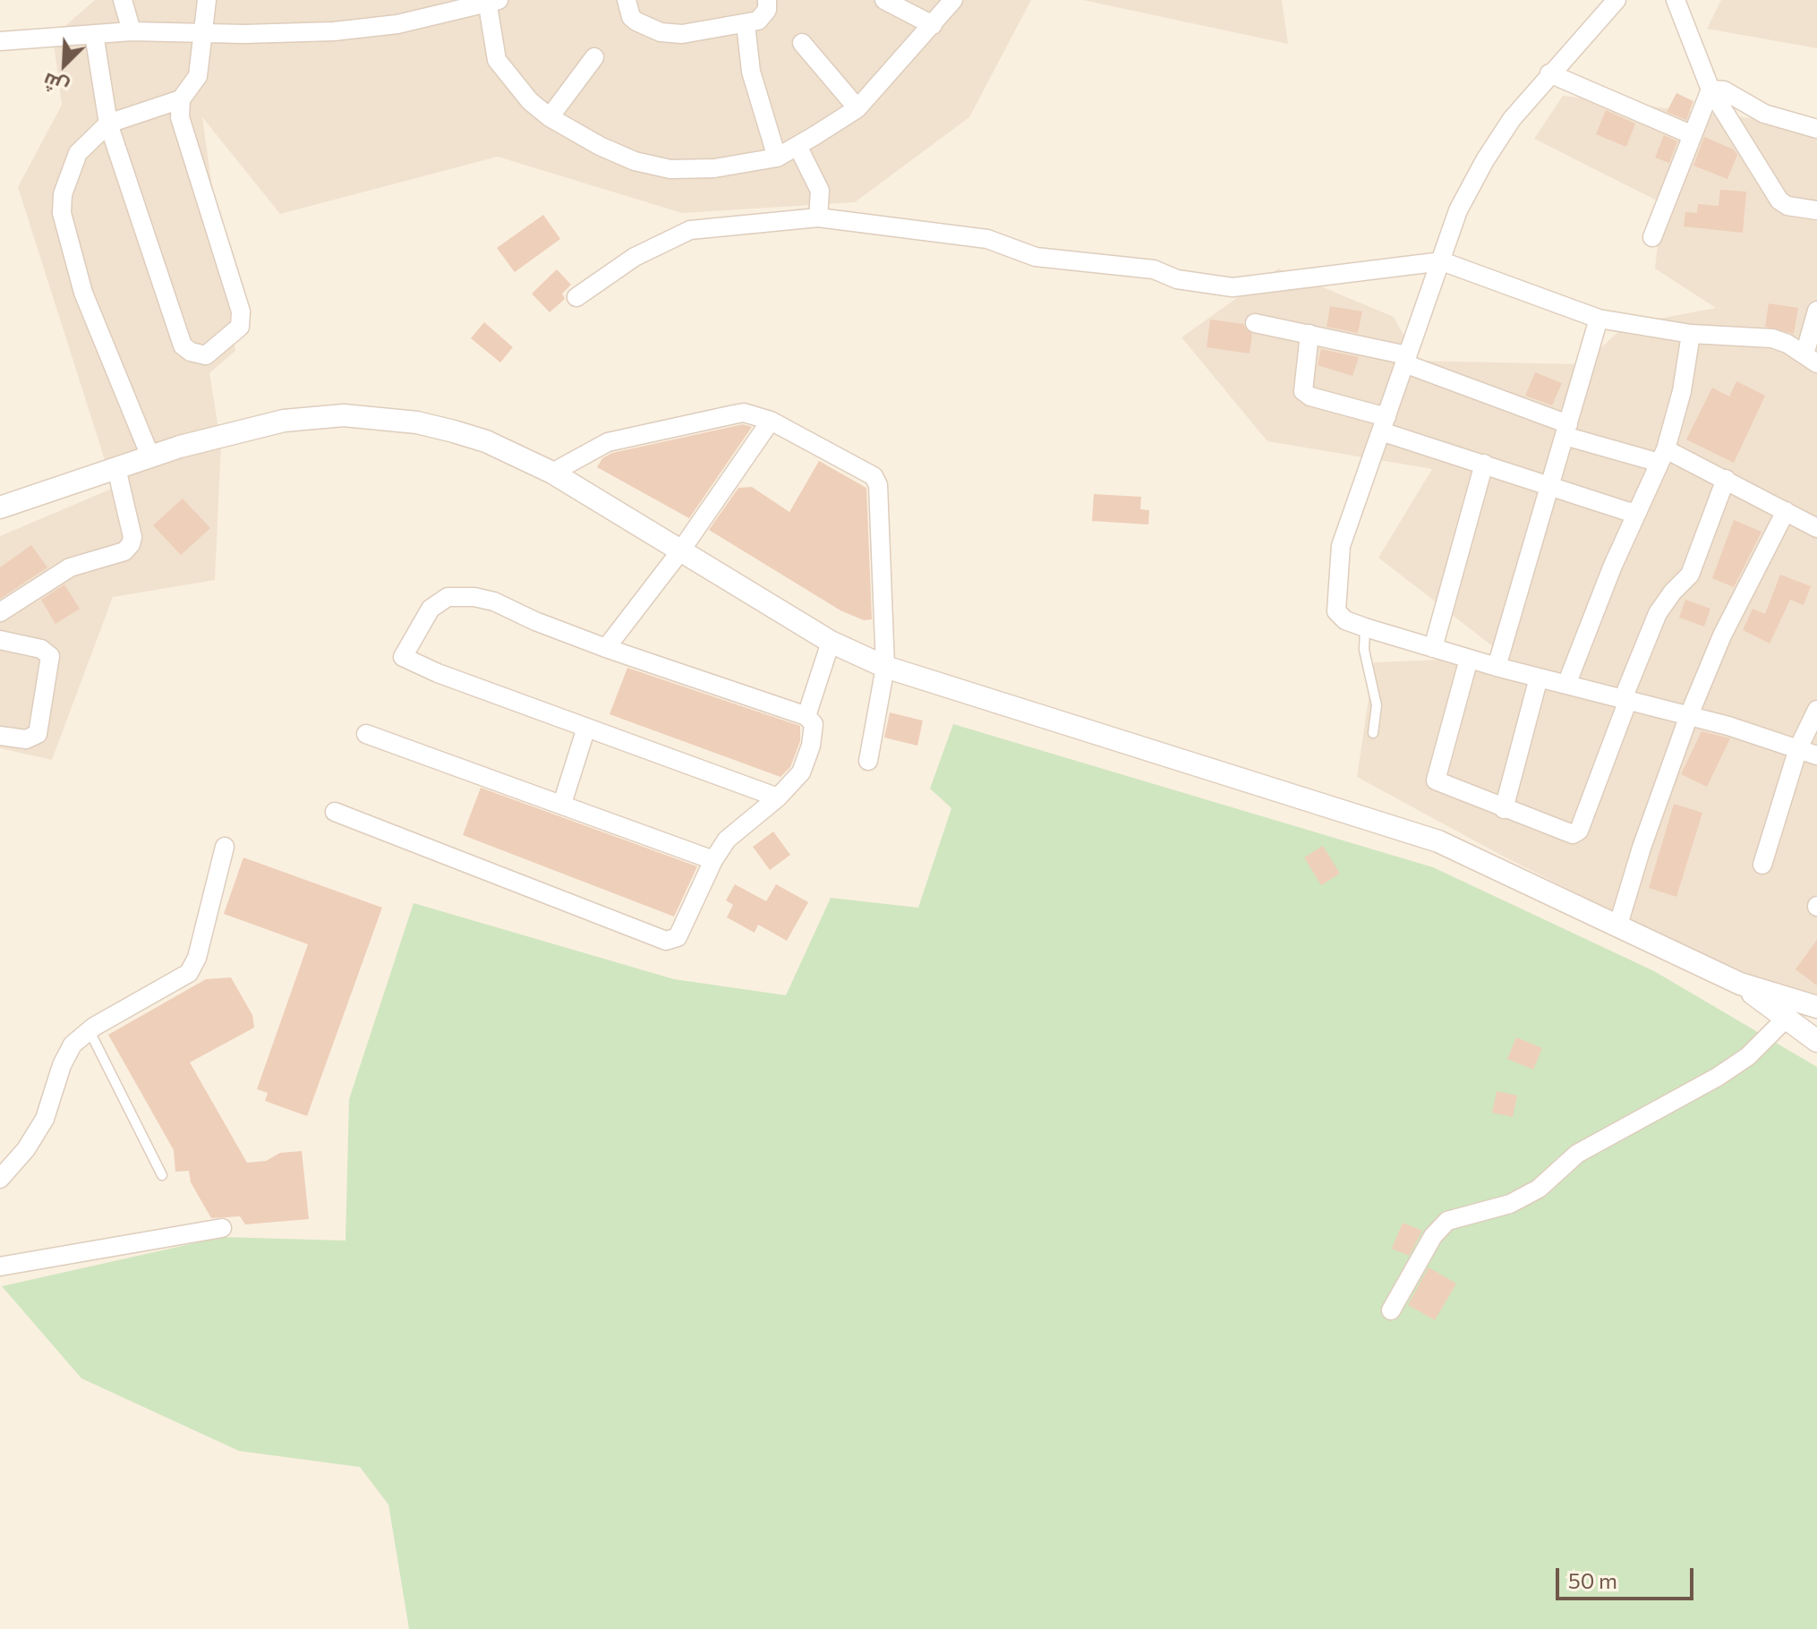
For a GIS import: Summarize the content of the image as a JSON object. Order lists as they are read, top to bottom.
{
  "scale_bar": "50 m",
  "north": "bottom left"
}
